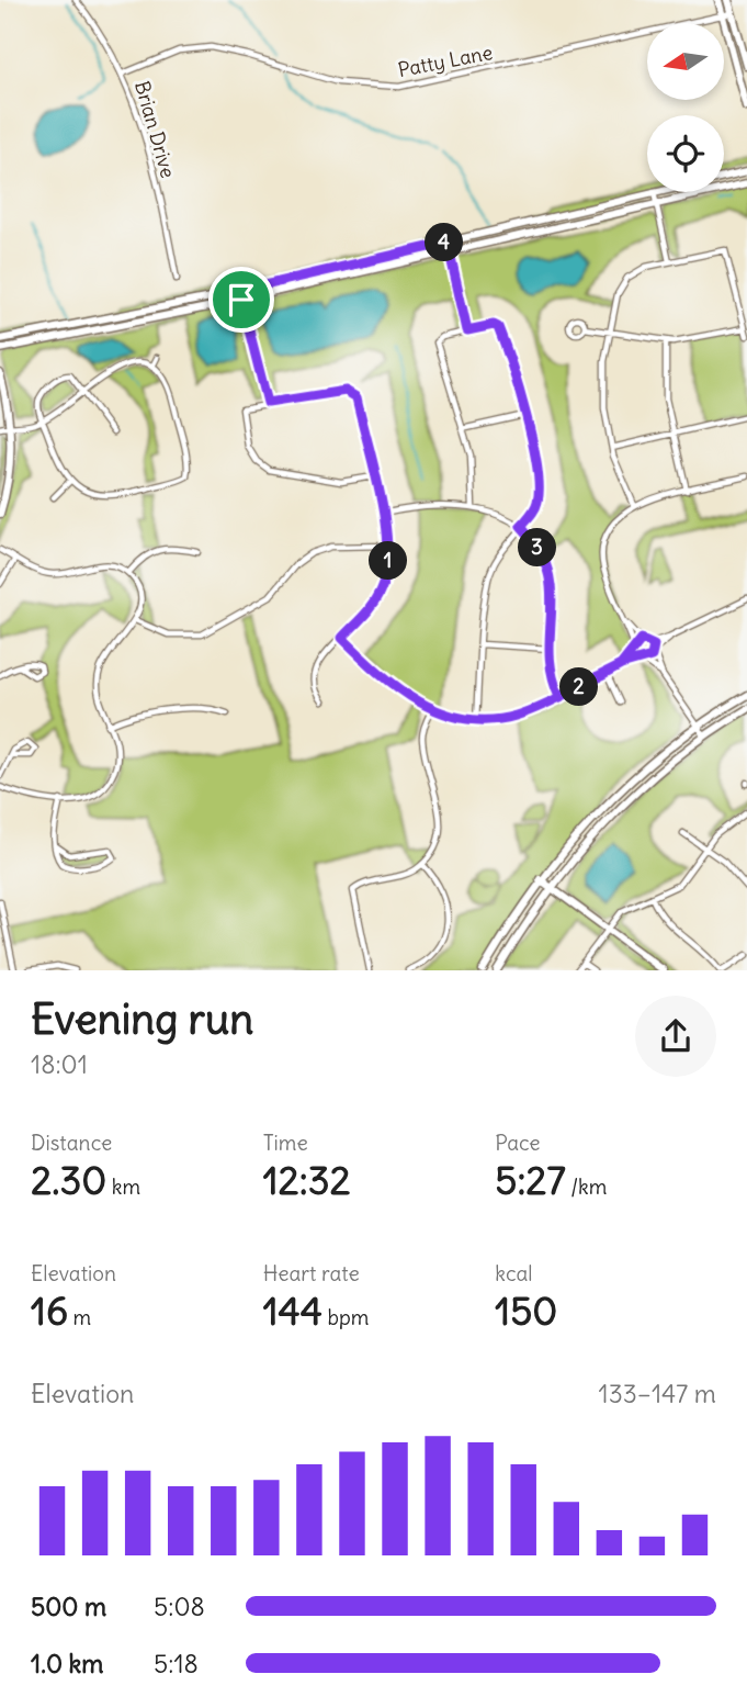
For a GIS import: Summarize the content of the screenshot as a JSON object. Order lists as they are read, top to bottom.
{
  "streets": {
    "street": ["Patty Lane", "Brian Drive"]
  },
  "crossings": [
    ["Patty Lane", "Brian Drive"]
  ],
  "north": "left",
  "page": {
    "pins": [
      "4",
      "3",
      "1",
      "2"
    ],
    "heading": ["Evening run", "18:01"],
    "stats": [
      ["Distance", "2.30 km"],
      ["Time", "12:32"],
      ["Pace", "5:27 /km"],
      ["Elevation", "16 m"],
      ["Heart rate", "144 bpm"],
      ["kcal", "150"]
    ],
    "chart": ["Elevation", "133–147 m"],
    "list": [
      {
        "name": "500 m",
        "note": "5:08"
      },
      {
        "name": "1.0 km",
        "note": "5:18"
      }
    ]
  }
}
